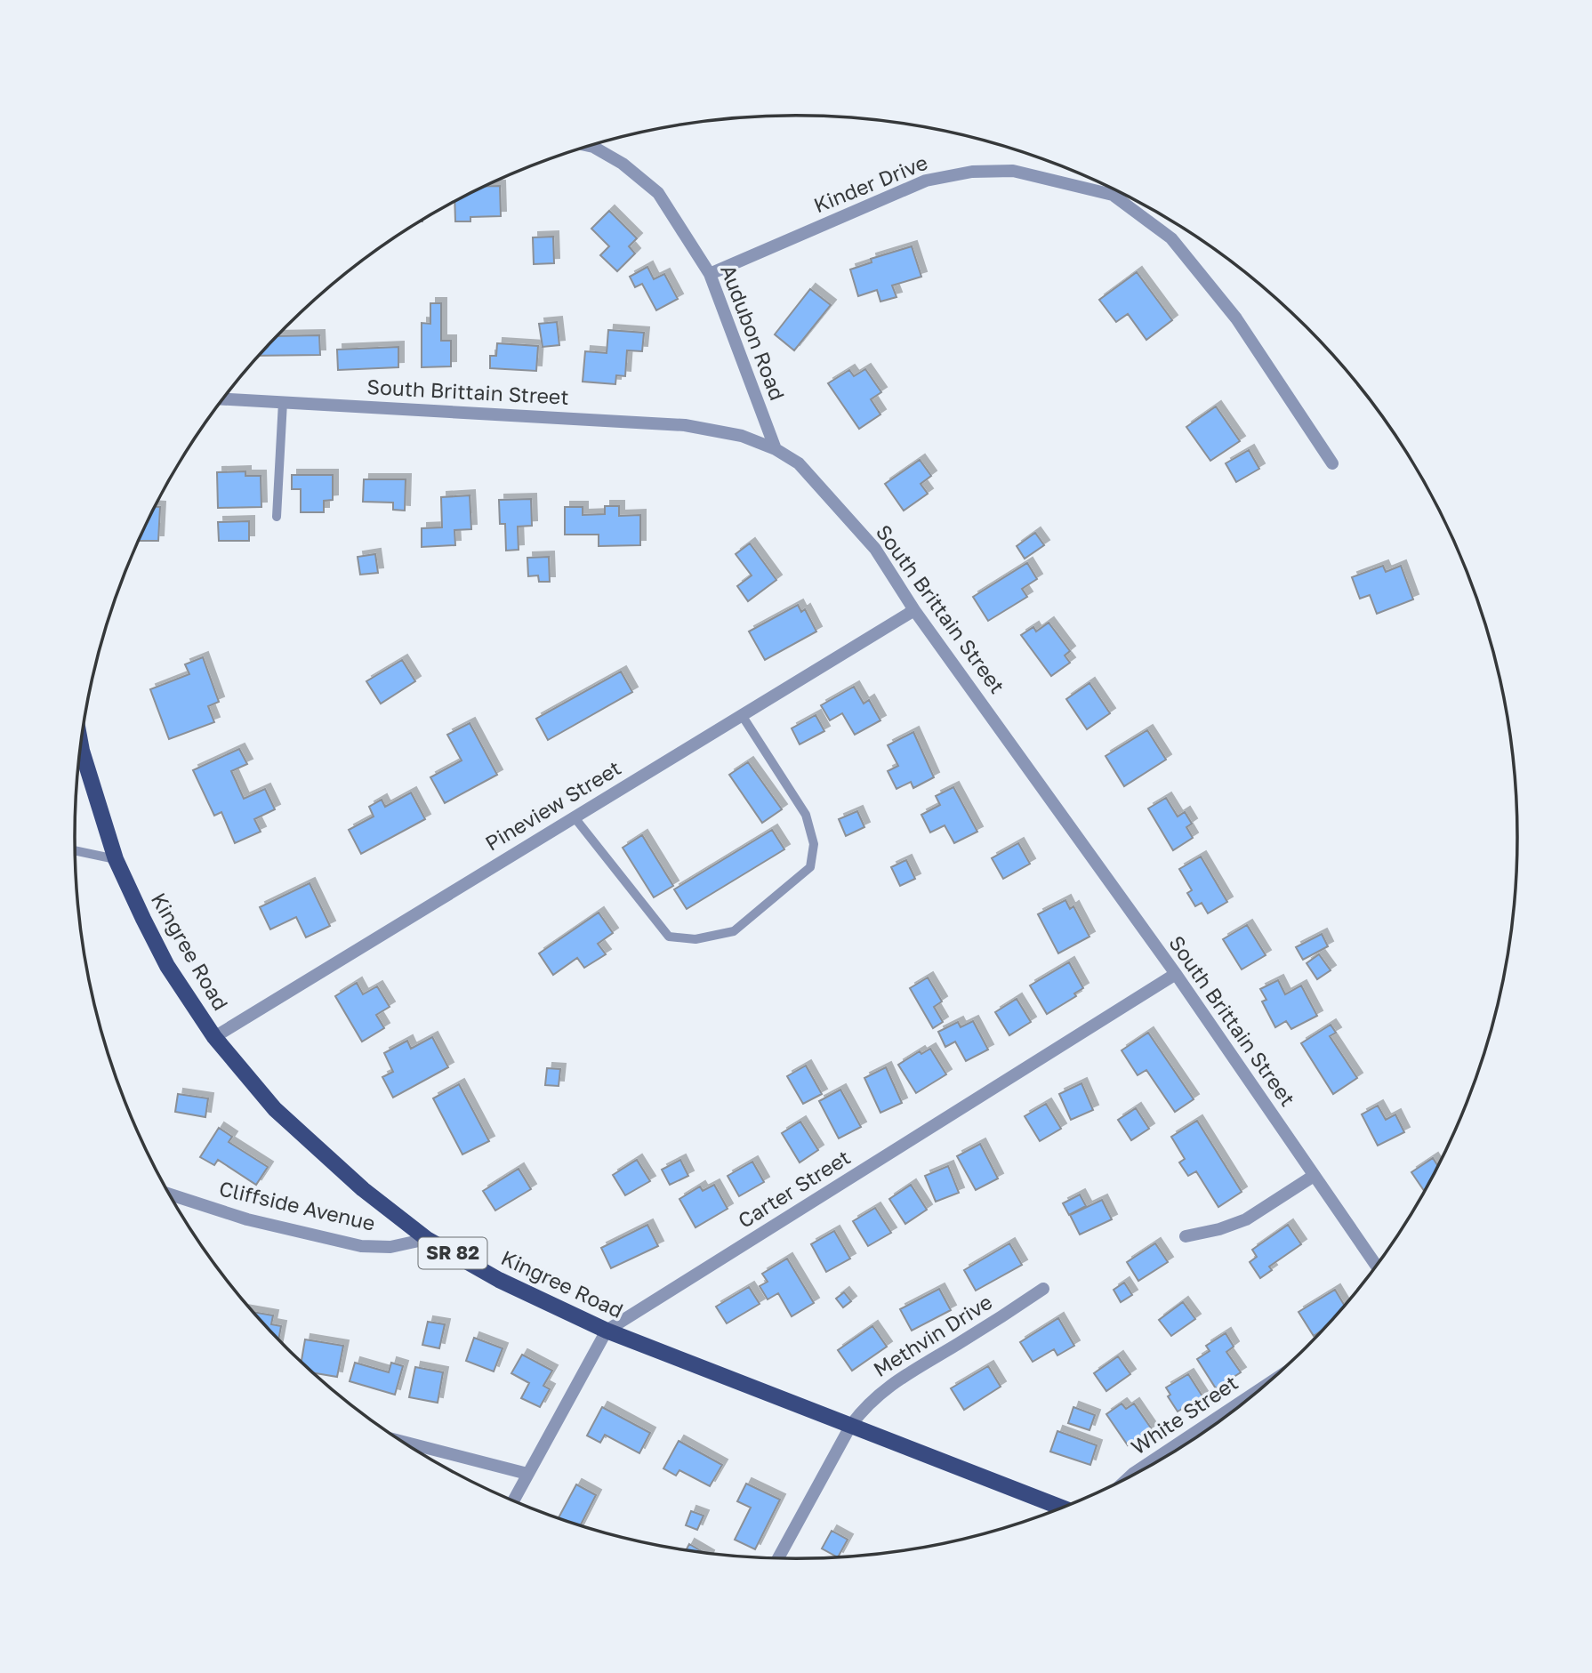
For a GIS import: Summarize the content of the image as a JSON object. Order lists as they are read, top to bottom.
{
  "streets": {
    "main road": ["Kingree Road", "SR 82"],
    "street": [
      "Kinder Drive",
      "Audubon Road",
      "South Brittain Street",
      "Pineview Street",
      "Carter Street",
      "Cliffside Avenue",
      "Methvin Drive",
      "White Street"
    ]
  },
  "crossings": [
    ["Kinder Drive", "Audubon Road"],
    ["Audubon Road", "South Brittain Street"],
    ["South Brittain Street", "Pineview Street"],
    ["South Brittain Street", "Carter Street"],
    ["Pineview Street", "Kingree Road"],
    ["Kingree Road", "Carter Street"],
    ["Kingree Road", "Cliffside Avenue"],
    ["Kingree Road", "Methvin Drive"]
  ]
}
